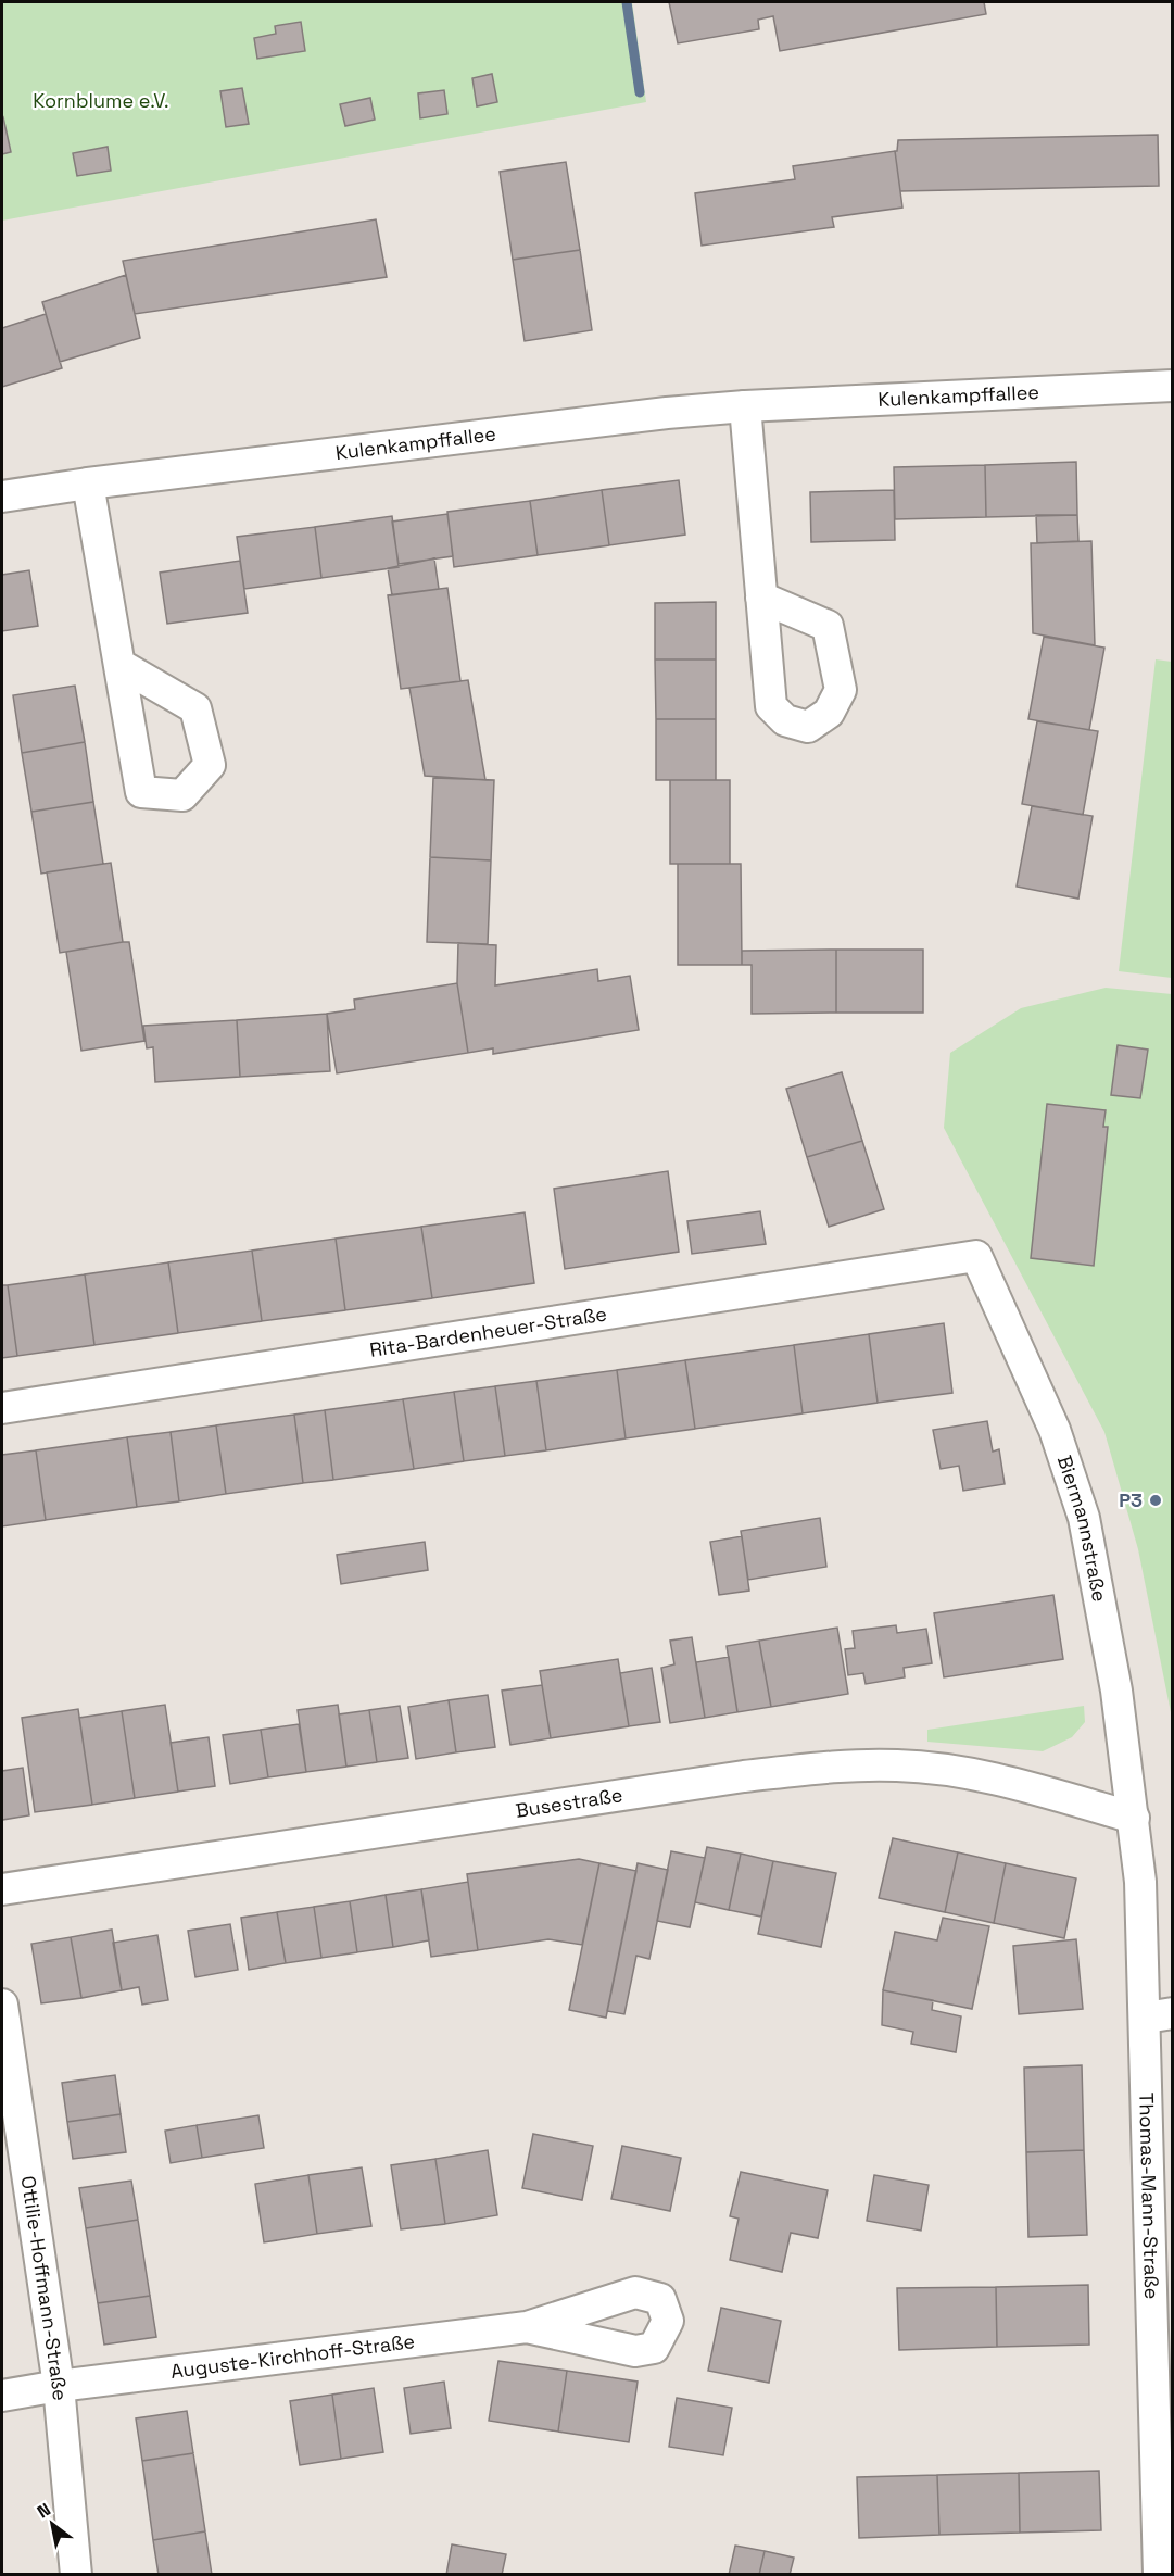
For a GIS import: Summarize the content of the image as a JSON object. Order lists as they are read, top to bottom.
{
  "streets": {
    "street": [
      "Kulenkampffallee",
      "Rita-Bardenheuer-Straße",
      "Biermannstraße",
      "Busestraße",
      "Thomas-Mann-Straße",
      "Ottilie-Hoffmann-Straße",
      "Auguste-Kirchhoff-Straße"
    ]
  },
  "crossings": [
    ["Rita-Bardenheuer-Straße", "Biermannstraße"],
    ["Biermannstraße", "Busestraße"],
    ["Biermannstraße", "Thomas-Mann-Straße"],
    ["Busestraße", "Thomas-Mann-Straße"],
    ["Ottilie-Hoffmann-Straße", "Auguste-Kirchhoff-Straße"]
  ],
  "parks": ["Kornblume e.V."],
  "places": ["P3"],
  "north": "top left"
}
